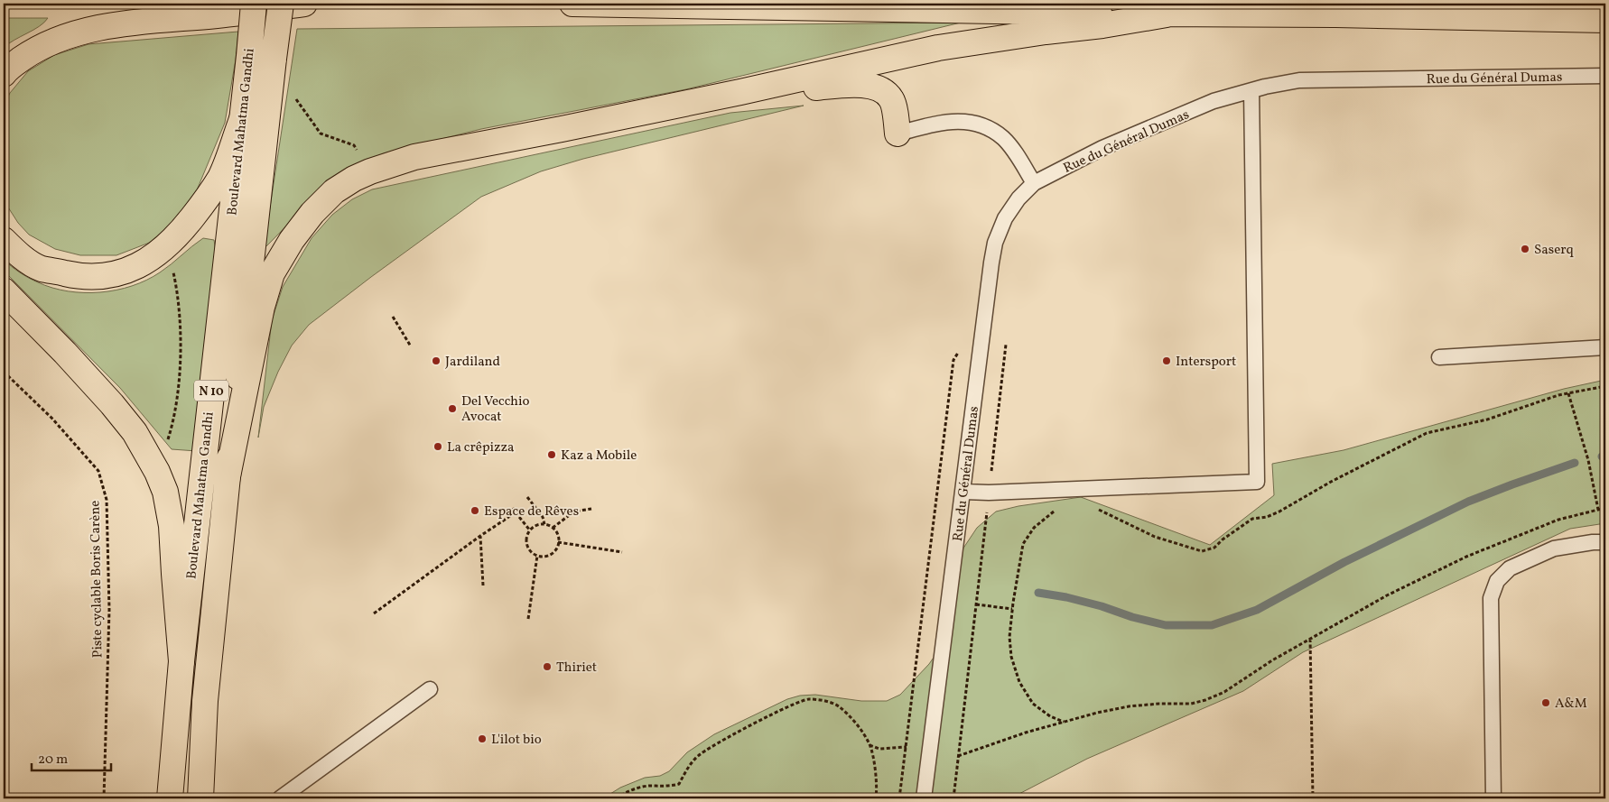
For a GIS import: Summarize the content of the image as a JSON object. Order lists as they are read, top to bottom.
{
  "streets": {
    "main road": ["Boulevard Mahatma Gandhi", "N 10"],
    "lane": ["Rue du Général Dumas"],
    "path": ["Piste cyclable Boris Carène"]
  },
  "places": [
    "Saserq",
    "Jardiland",
    "Intersport",
    "Del Vecchio Avocat",
    "La crêpizza",
    "Kaz a Mobile",
    "Espace de Rêves",
    "Thiriet",
    "A&M",
    "L'ilot bio"
  ],
  "scale_bar": "20 m"
}
